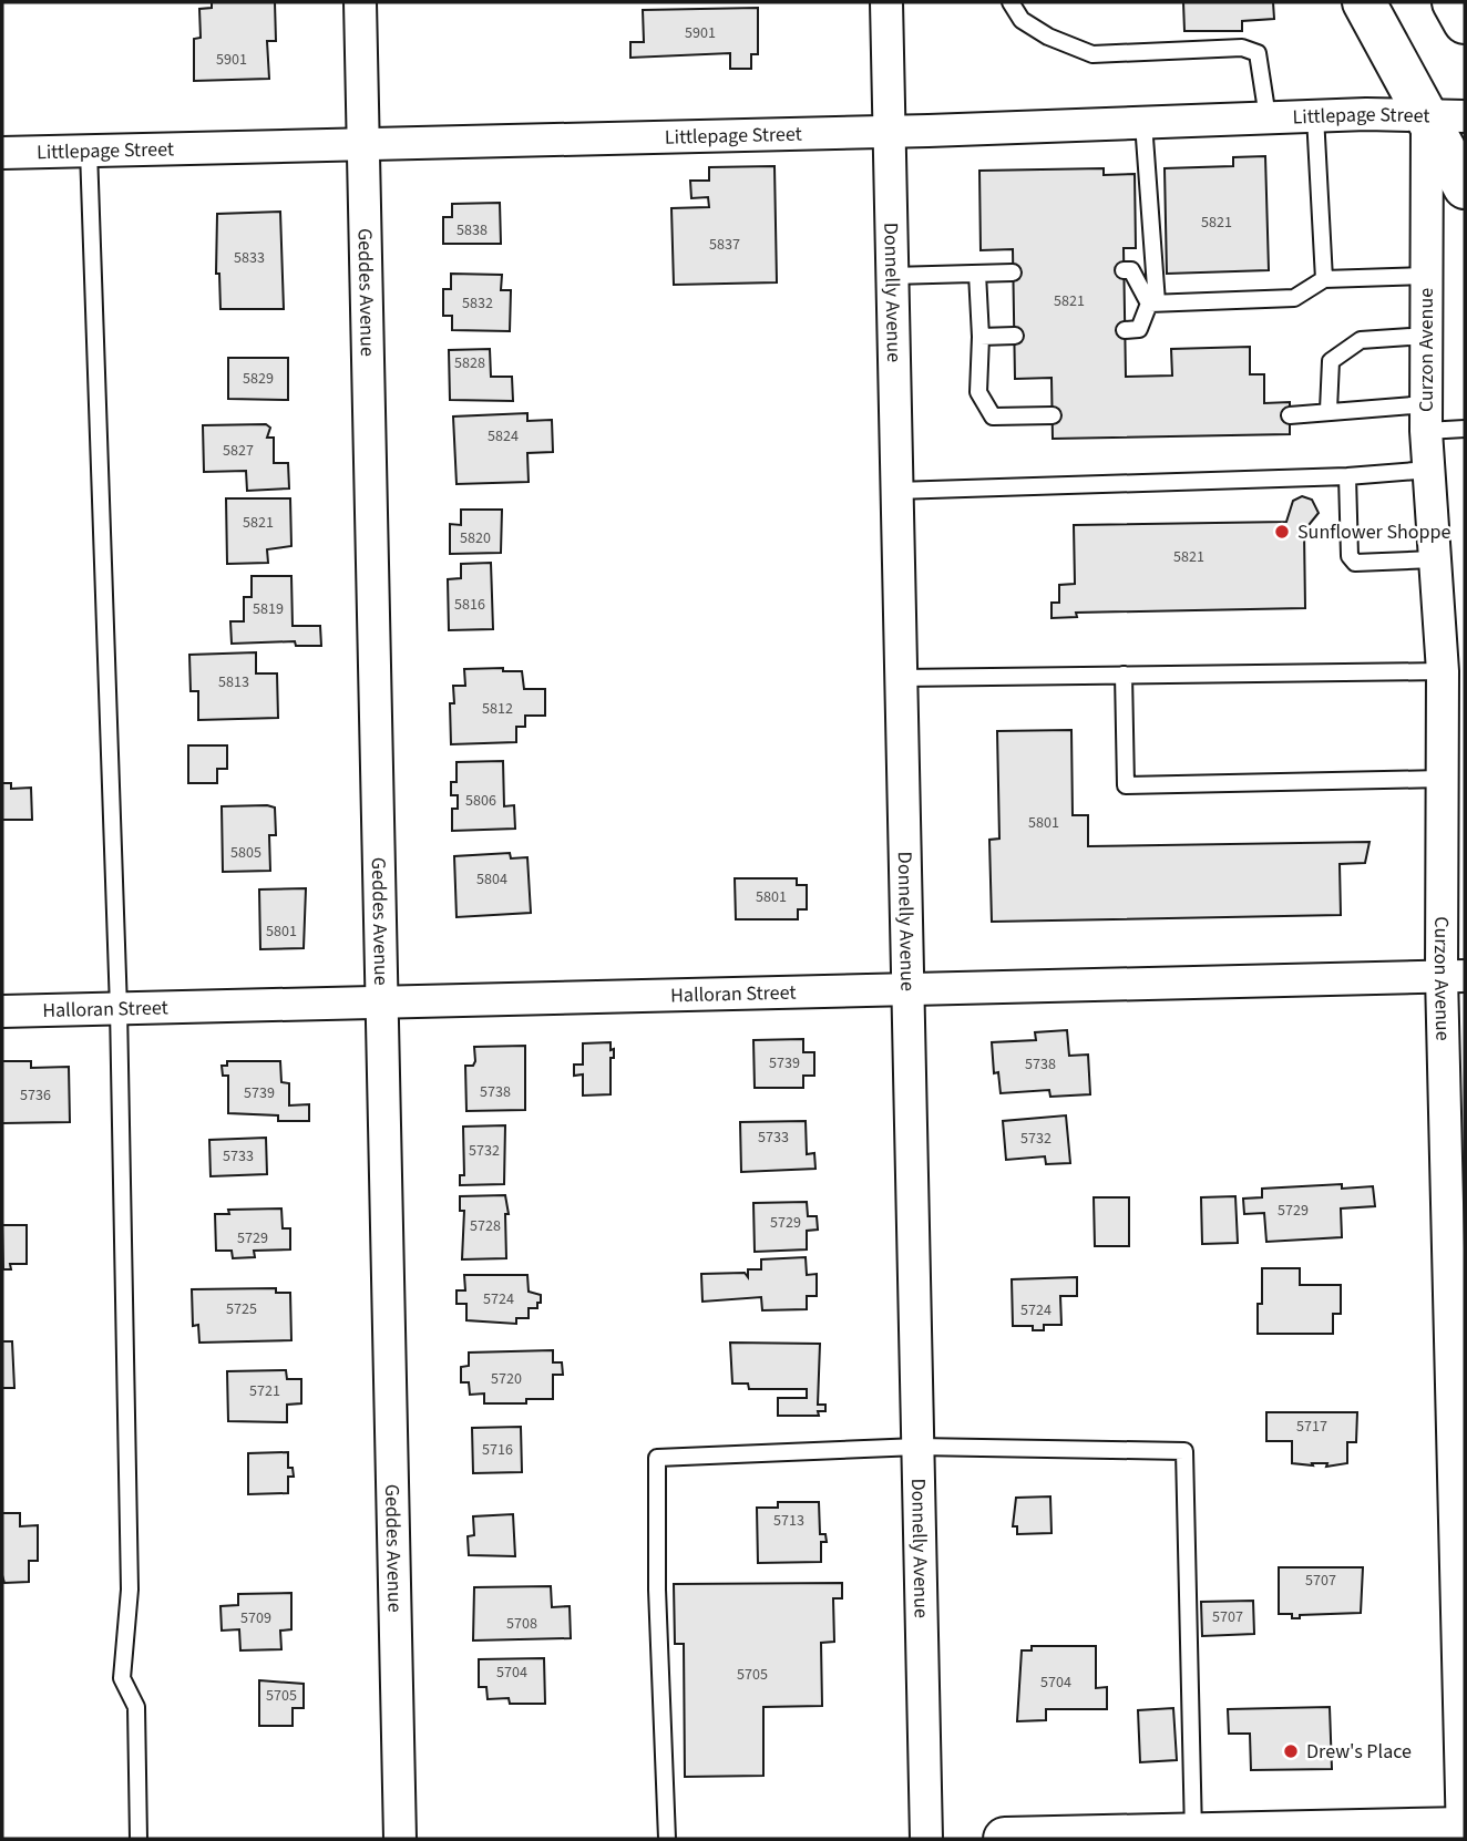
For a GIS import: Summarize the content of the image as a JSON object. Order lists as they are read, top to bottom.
{
  "streets": {
    "street": [
      "Littlepage Street",
      "Geddes Avenue",
      "Donnelly Avenue",
      "Curzon Avenue",
      "Halloran Street"
    ]
  },
  "crossings": [
    ["Littlepage Street", "Geddes Avenue"],
    ["Littlepage Street", "Donnelly Avenue"],
    ["Littlepage Street", "Curzon Avenue"],
    ["Geddes Avenue", "Halloran Street"],
    ["Donnelly Avenue", "Halloran Street"],
    ["Curzon Avenue", "Halloran Street"]
  ],
  "places": ["Sunflower Shoppe", "Drew's Place"],
  "house_numbers": [
    "5901",
    "5901",
    "5821",
    "5838",
    "5837",
    "5833",
    "5821",
    "5832",
    "5828",
    "5829",
    "5824",
    "5827",
    "5821",
    "5820",
    "5821",
    "5816",
    "5819",
    "5813",
    "5812",
    "5806",
    "5801",
    "5805",
    "5804",
    "5801",
    "5801",
    "5739",
    "5738",
    "5738",
    "5739",
    "5736",
    "5733",
    "5732",
    "5732",
    "5733",
    "5729",
    "5729",
    "5728",
    "5729",
    "5724",
    "5725",
    "5724",
    "5720",
    "5721",
    "5717",
    "5716",
    "5713",
    "5707",
    "5707",
    "5709",
    "5708",
    "5704",
    "5705",
    "5704",
    "5705"
  ]
}
